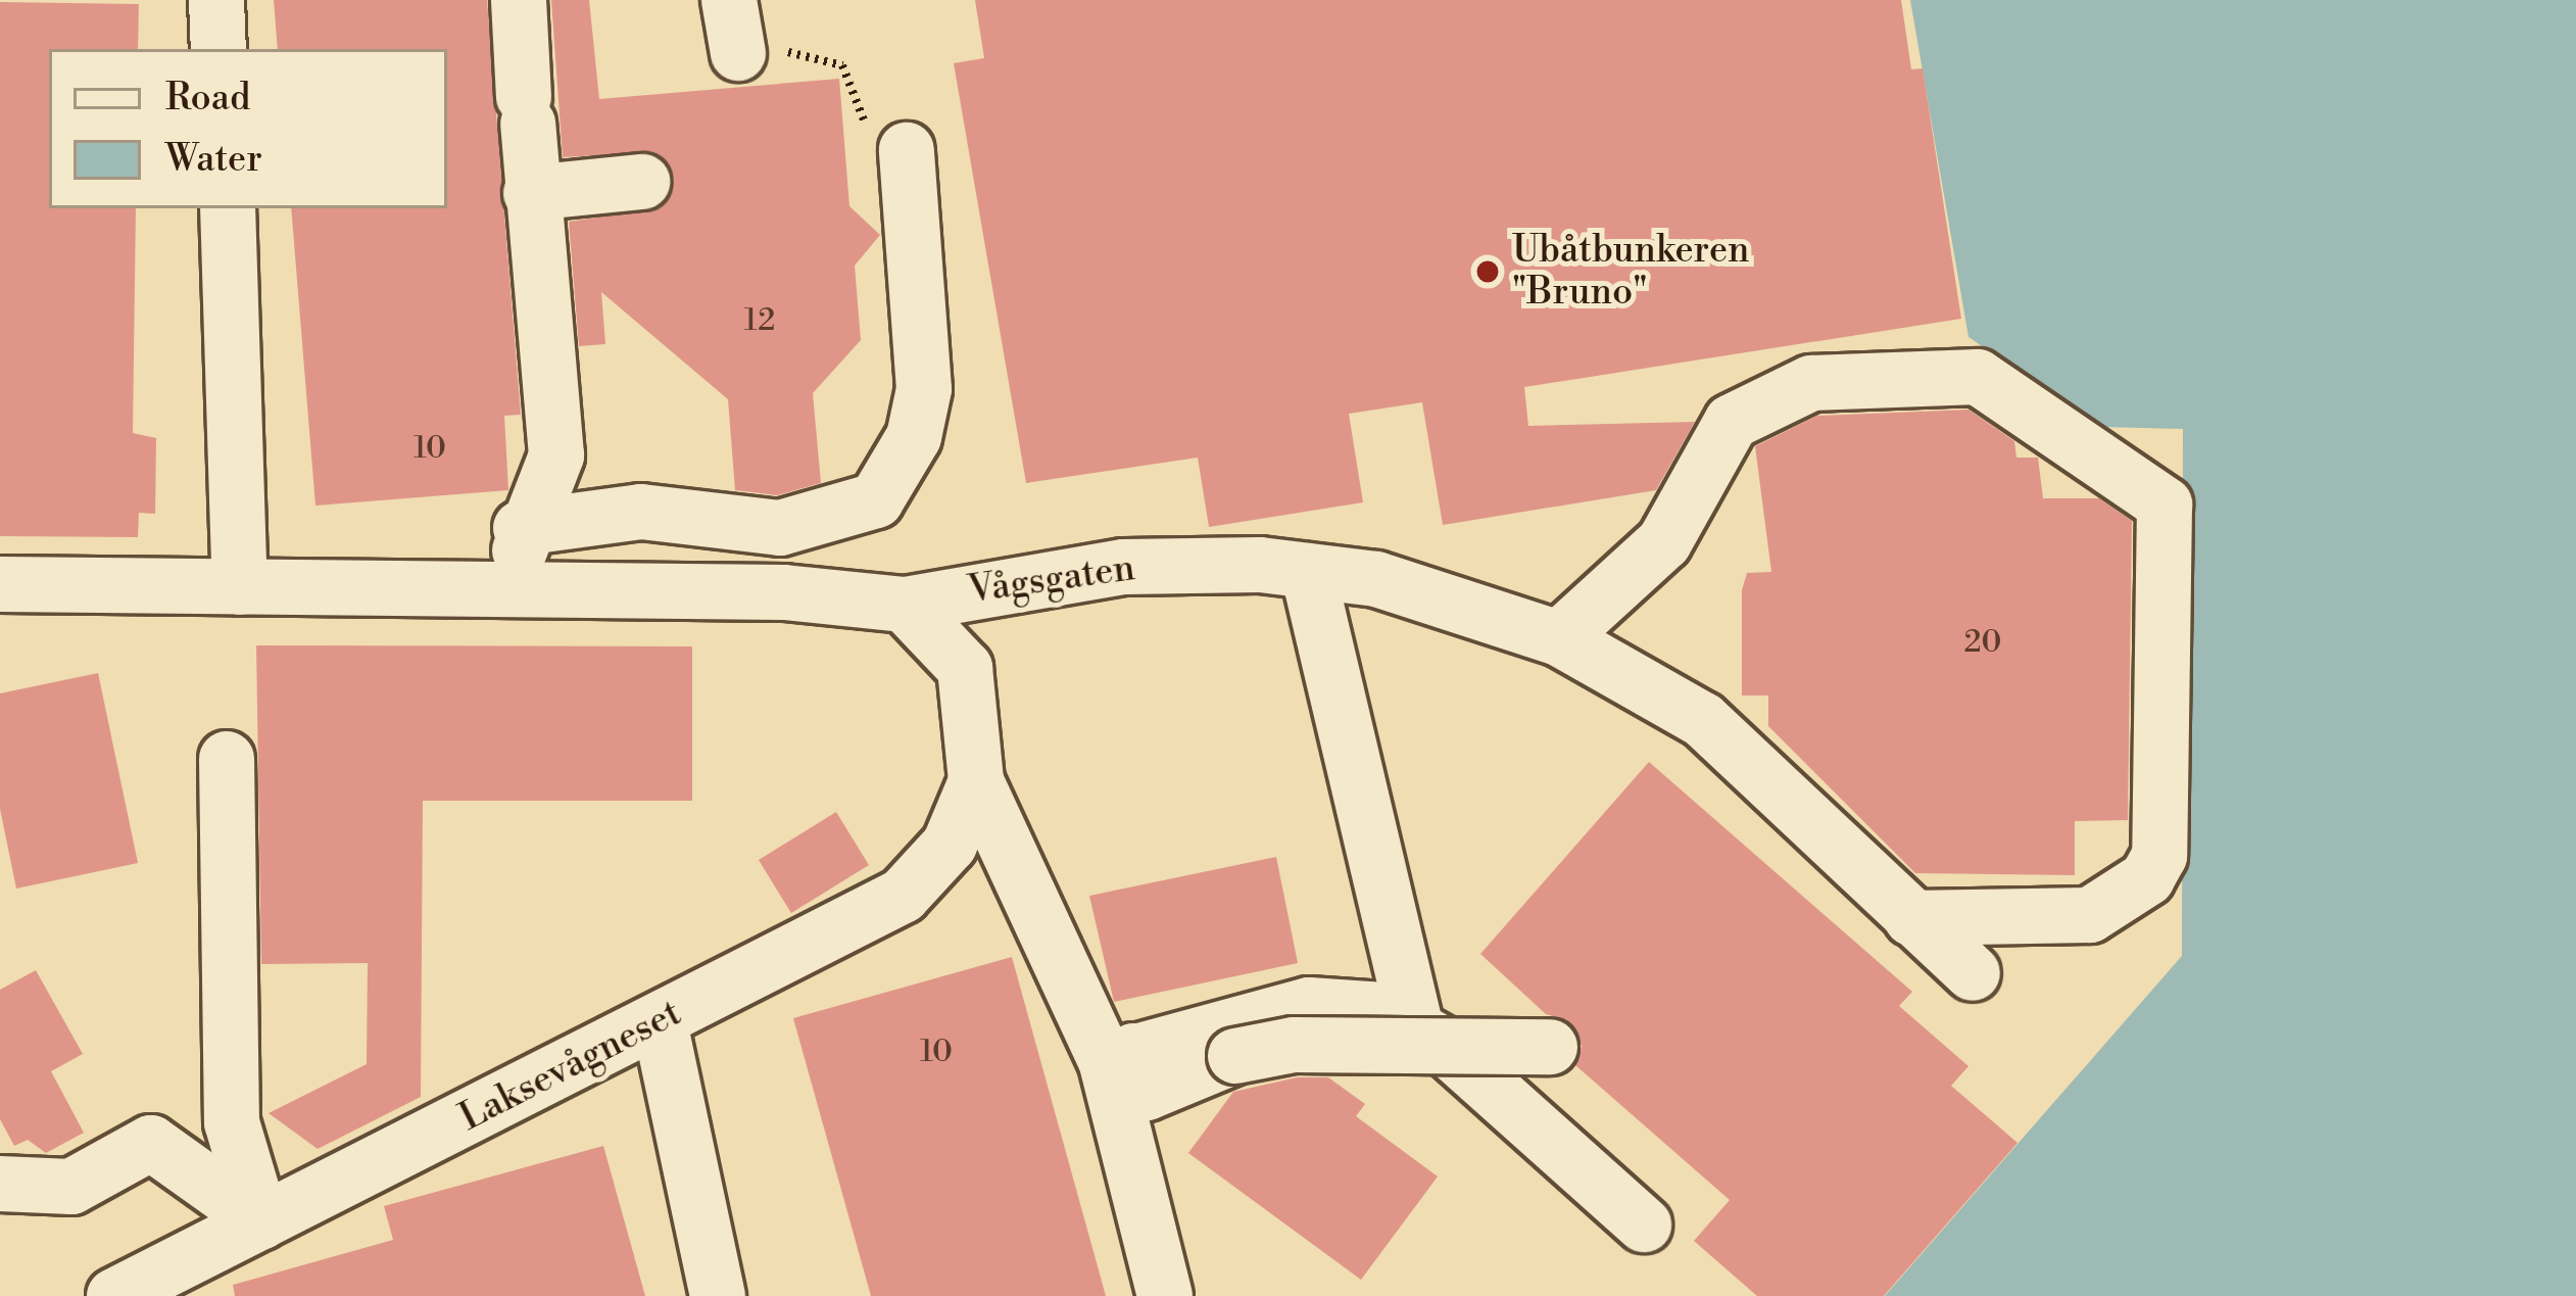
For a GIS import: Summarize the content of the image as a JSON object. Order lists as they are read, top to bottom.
{
  "streets": {
    "street": ["Vågsgaten", "Laksevågneset"]
  },
  "crossings": [
    ["Vågsgaten", "Laksevågneset"]
  ],
  "places": ["Ubåtbunkeren \"Bruno\""],
  "house_numbers": [
    "12",
    "10",
    "20",
    "10"
  ],
  "legend": ["Road", "Water"]
}
